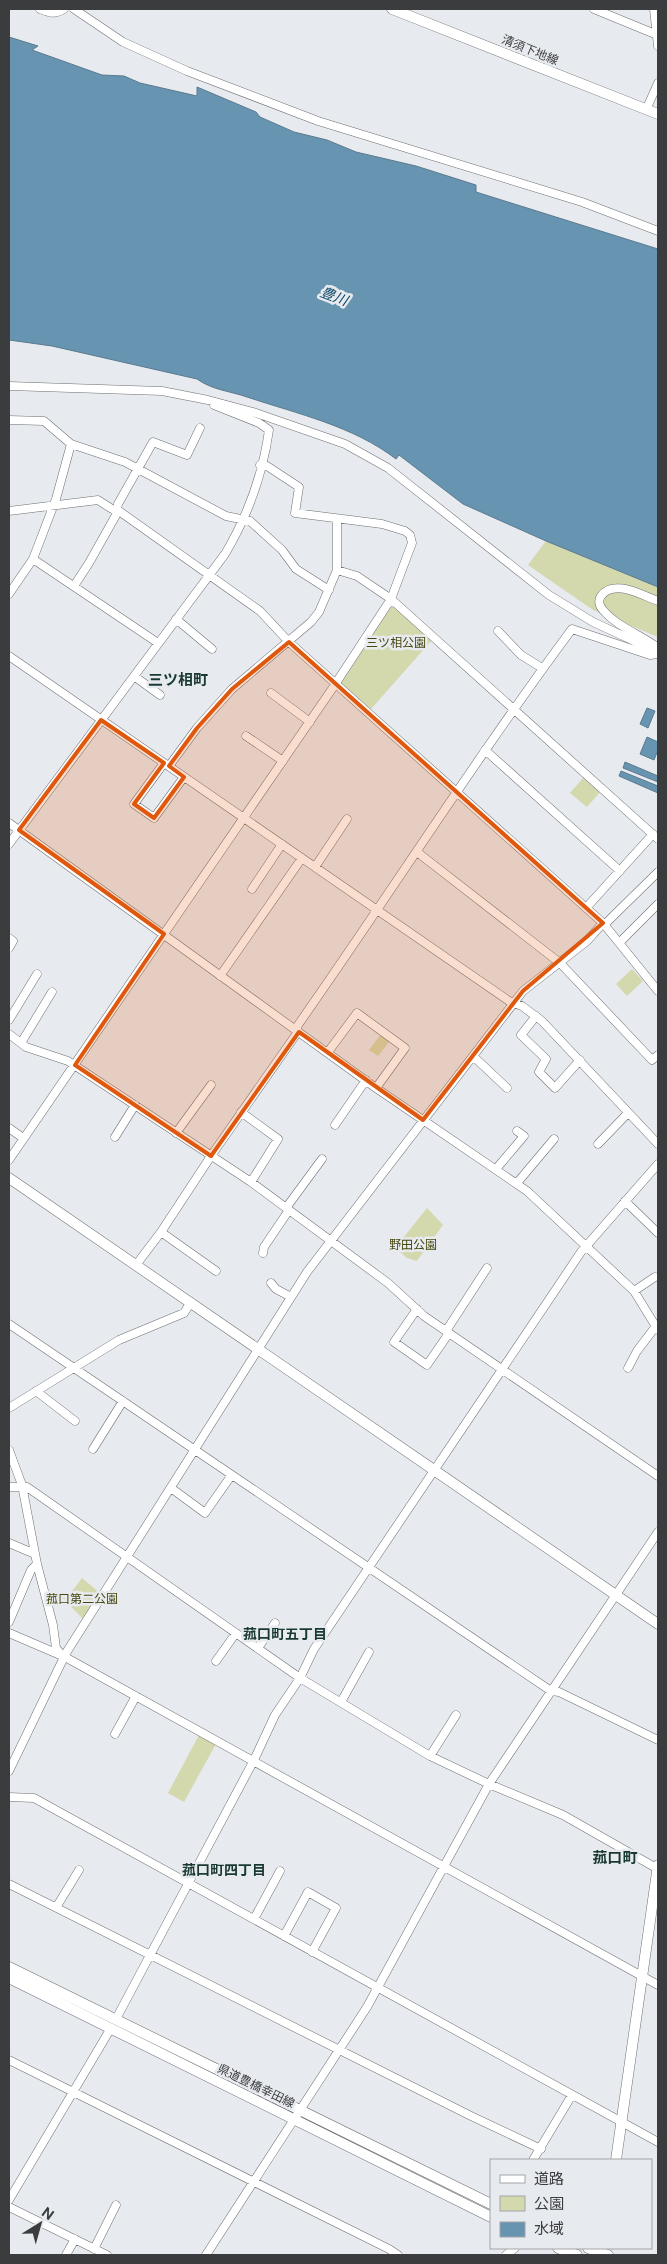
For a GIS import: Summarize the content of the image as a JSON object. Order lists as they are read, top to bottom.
{
  "streets": {
    "main road": ["清須下地線", "県道豊橋幸田線"]
  },
  "districts": [
    "三ツ相町",
    "菰口町五丁目",
    "菰口町",
    "菰口町四丁目"
  ],
  "water": ["豊川"],
  "parks": ["三ツ相公園", "野田公園", "菰口第二公園"],
  "legend": ["道路", "公園", "水域"],
  "north": "top right"
}
